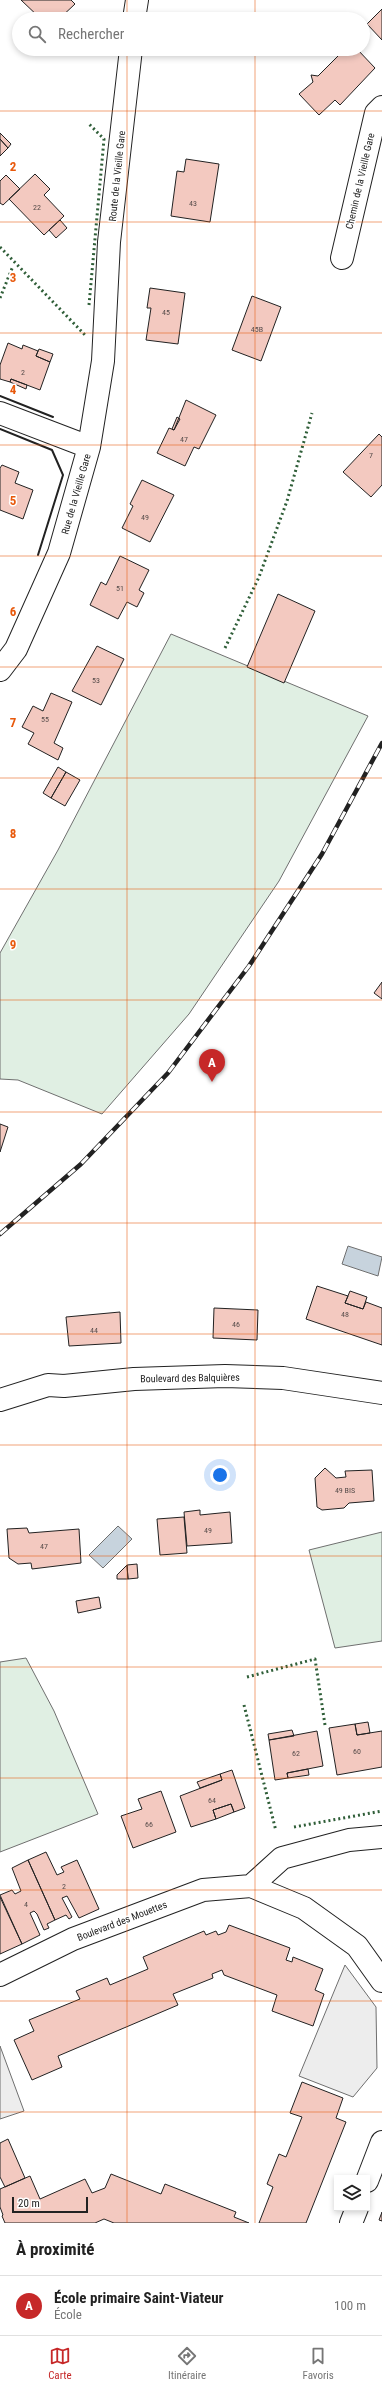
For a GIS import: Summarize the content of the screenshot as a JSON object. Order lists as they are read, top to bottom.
{
  "streets": {
    "street": [
      "Route de la Vieille Gare",
      "Chemin de la Vieille Gare",
      "Rue de la Vieille Gare",
      "Boulevard des Balquières",
      "Boulevard des Mouettes"
    ]
  },
  "crossings": [
    ["Route de la Vieille Gare", "Rue de la Vieille Gare"]
  ],
  "house_numbers": [
    "43",
    "22",
    "45",
    "45B",
    "2",
    "47",
    "7",
    "49",
    "51",
    "53",
    "55",
    "48",
    "46",
    "44",
    "49 BIS",
    "49",
    "47",
    "60",
    "62",
    "64",
    "66",
    "2",
    "4"
  ],
  "scale_bar": "20 m",
  "page": {
    "search": "Rechercher",
    "pins": "A",
    "scale": "20 m",
    "heading": "À proximité",
    "list": [
      {
        "mark": "A",
        "name": "École primaire Saint-Viateur",
        "note": "École",
        "value": "100 m"
      }
    ],
    "nav": ["Carte", "Itinéraire", "Favoris"]
  },
  "grid": {
    "rows": [
      "2",
      "3",
      "4",
      "5",
      "6",
      "7",
      "8",
      "9"
    ]
  }
}
